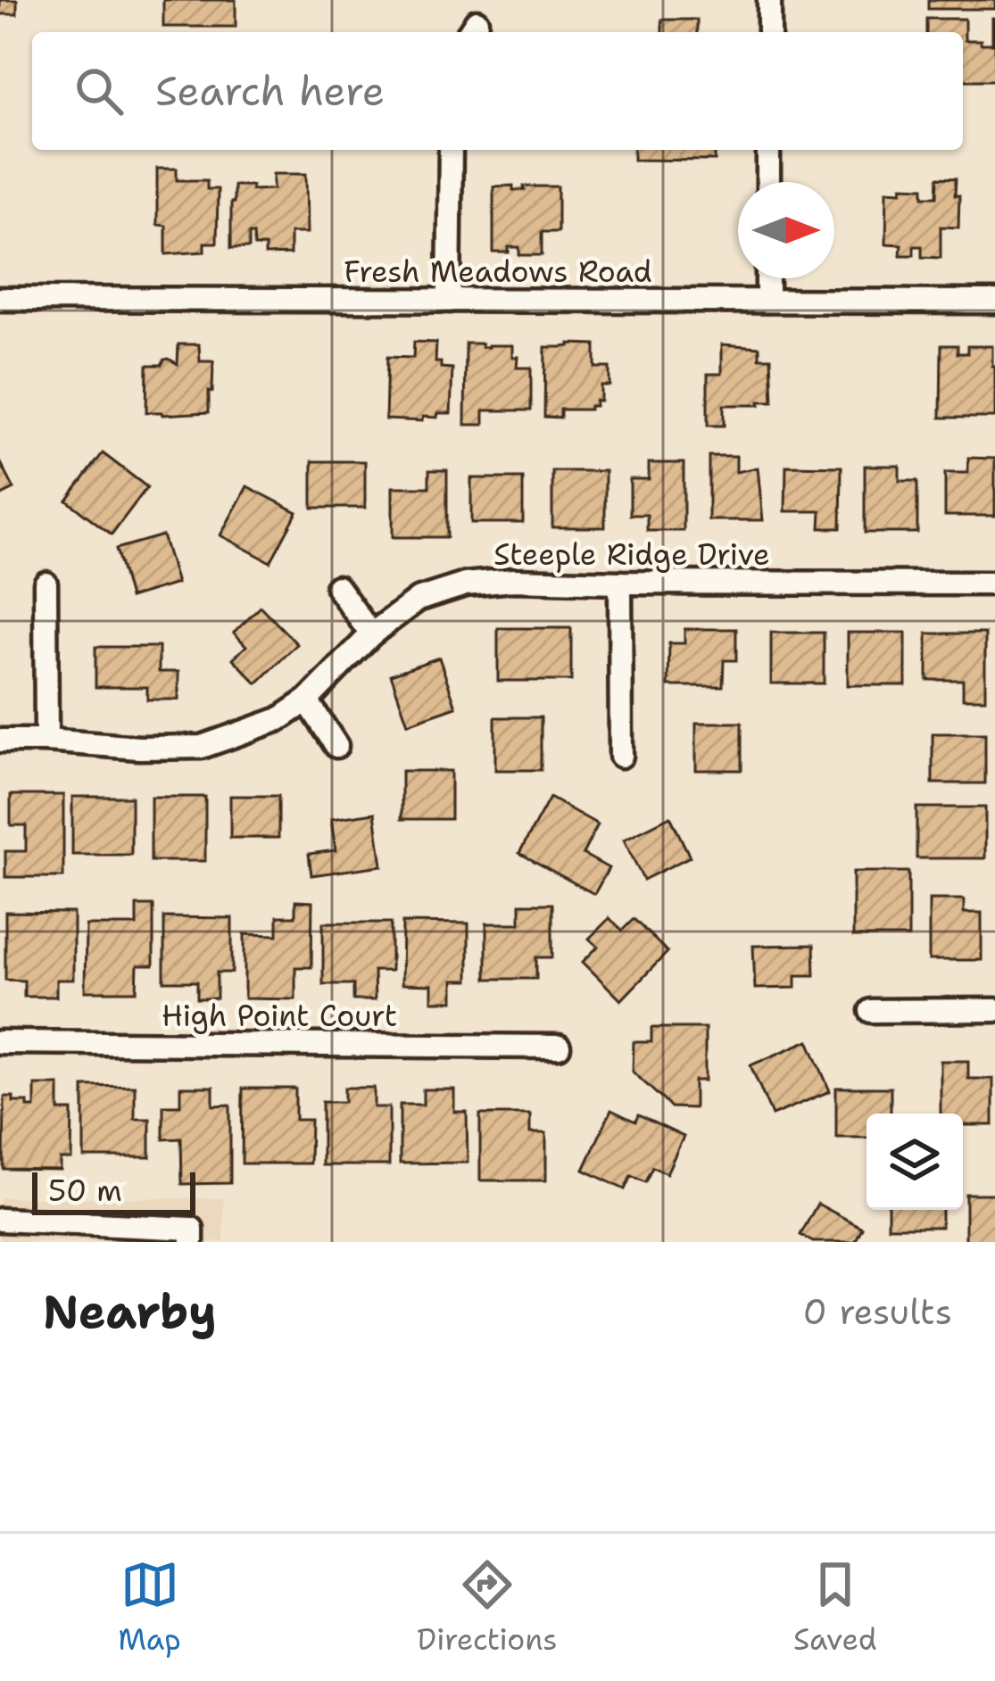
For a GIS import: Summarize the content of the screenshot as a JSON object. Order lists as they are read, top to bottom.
{
  "streets": {
    "street": ["Fresh Meadows Road", "Steeple Ridge Drive", "High Point Court"]
  },
  "scale_bar": "50 m",
  "north": "right",
  "page": {
    "search": "Search here",
    "scale": "50 m",
    "heading": ["Nearby", "0 results"],
    "nav": ["Map", "Directions", "Saved"]
  }
}
